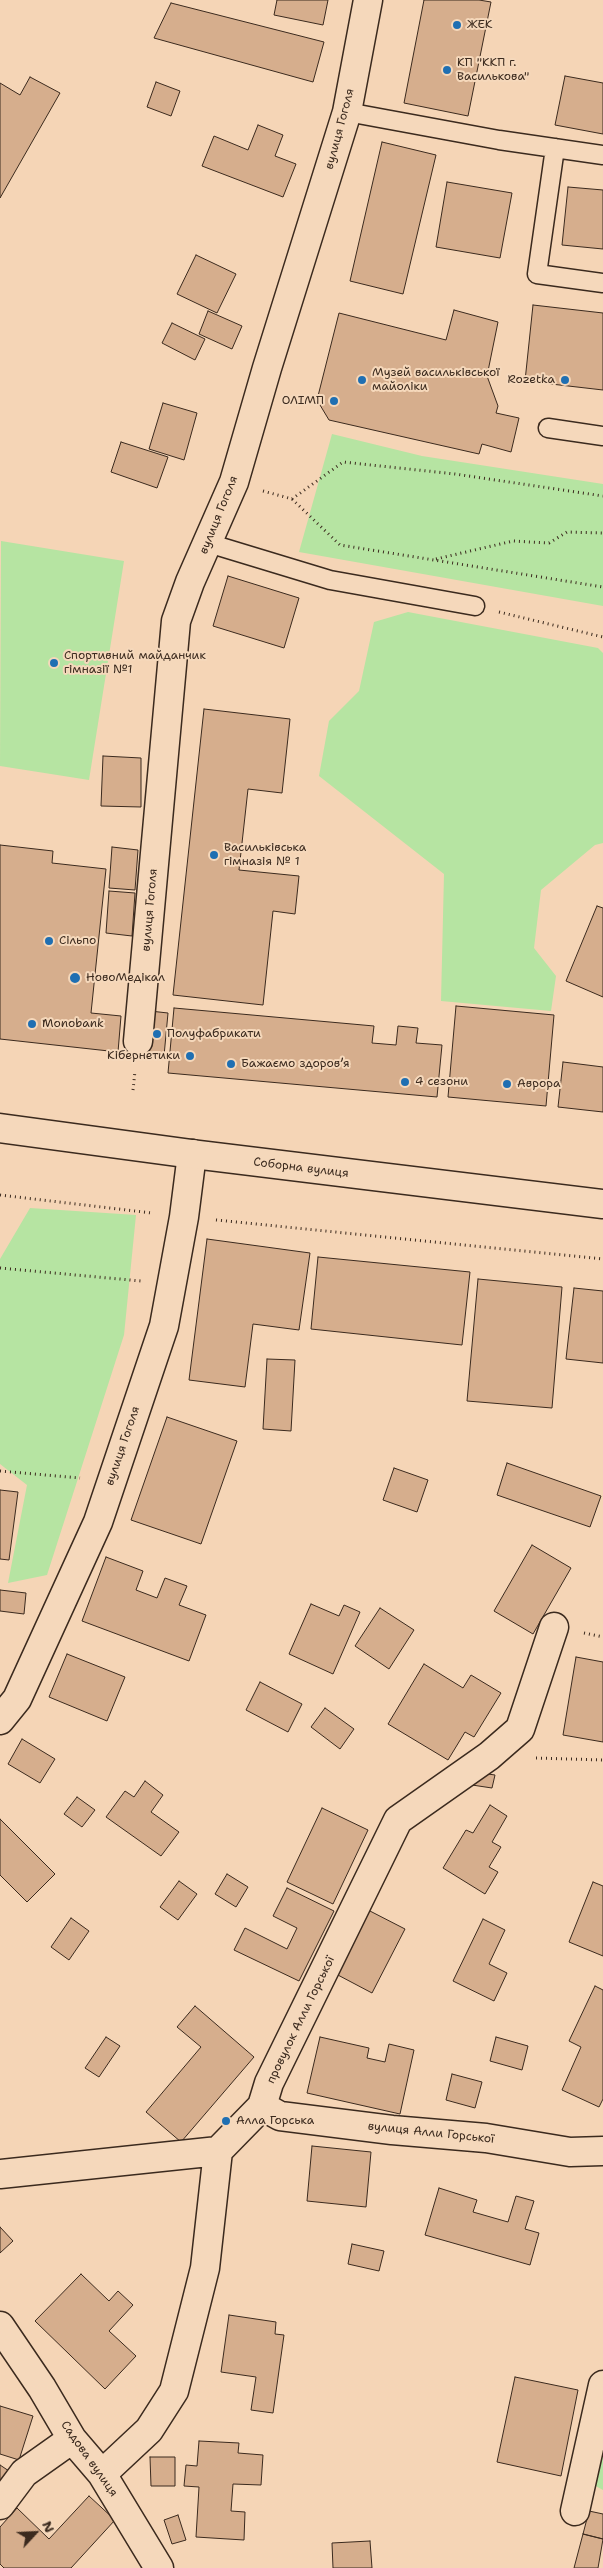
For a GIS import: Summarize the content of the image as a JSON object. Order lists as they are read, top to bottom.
{
  "streets": {
    "street": [
      "вулиця Гоголя",
      "Соборна вулиця",
      "провулок Алли Горської",
      "вулиця Алли Горської",
      "Садова вулиця"
    ]
  },
  "crossings": [
    ["вулиця Гоголя", "Соборна вулиця"],
    ["провулок Алли Горської", "вулиця Алли Горської"]
  ],
  "places": [
    "ЖЕК",
    "КП \"ККП г. Василькова\"",
    "Музей васильківської майоліки",
    "Rozetka",
    "ОЛІМП",
    "Спортивний майданчик гімназії №1",
    "Васильківська гімназія № 1",
    "Сільпо",
    "НовоМедікал",
    "Monobank",
    "Полуфабрикати",
    "Кібернетики",
    "Бажаємо здоровʼя",
    "4 сезони",
    "Аврора",
    "Алла Горська"
  ],
  "north": "top right"
}
